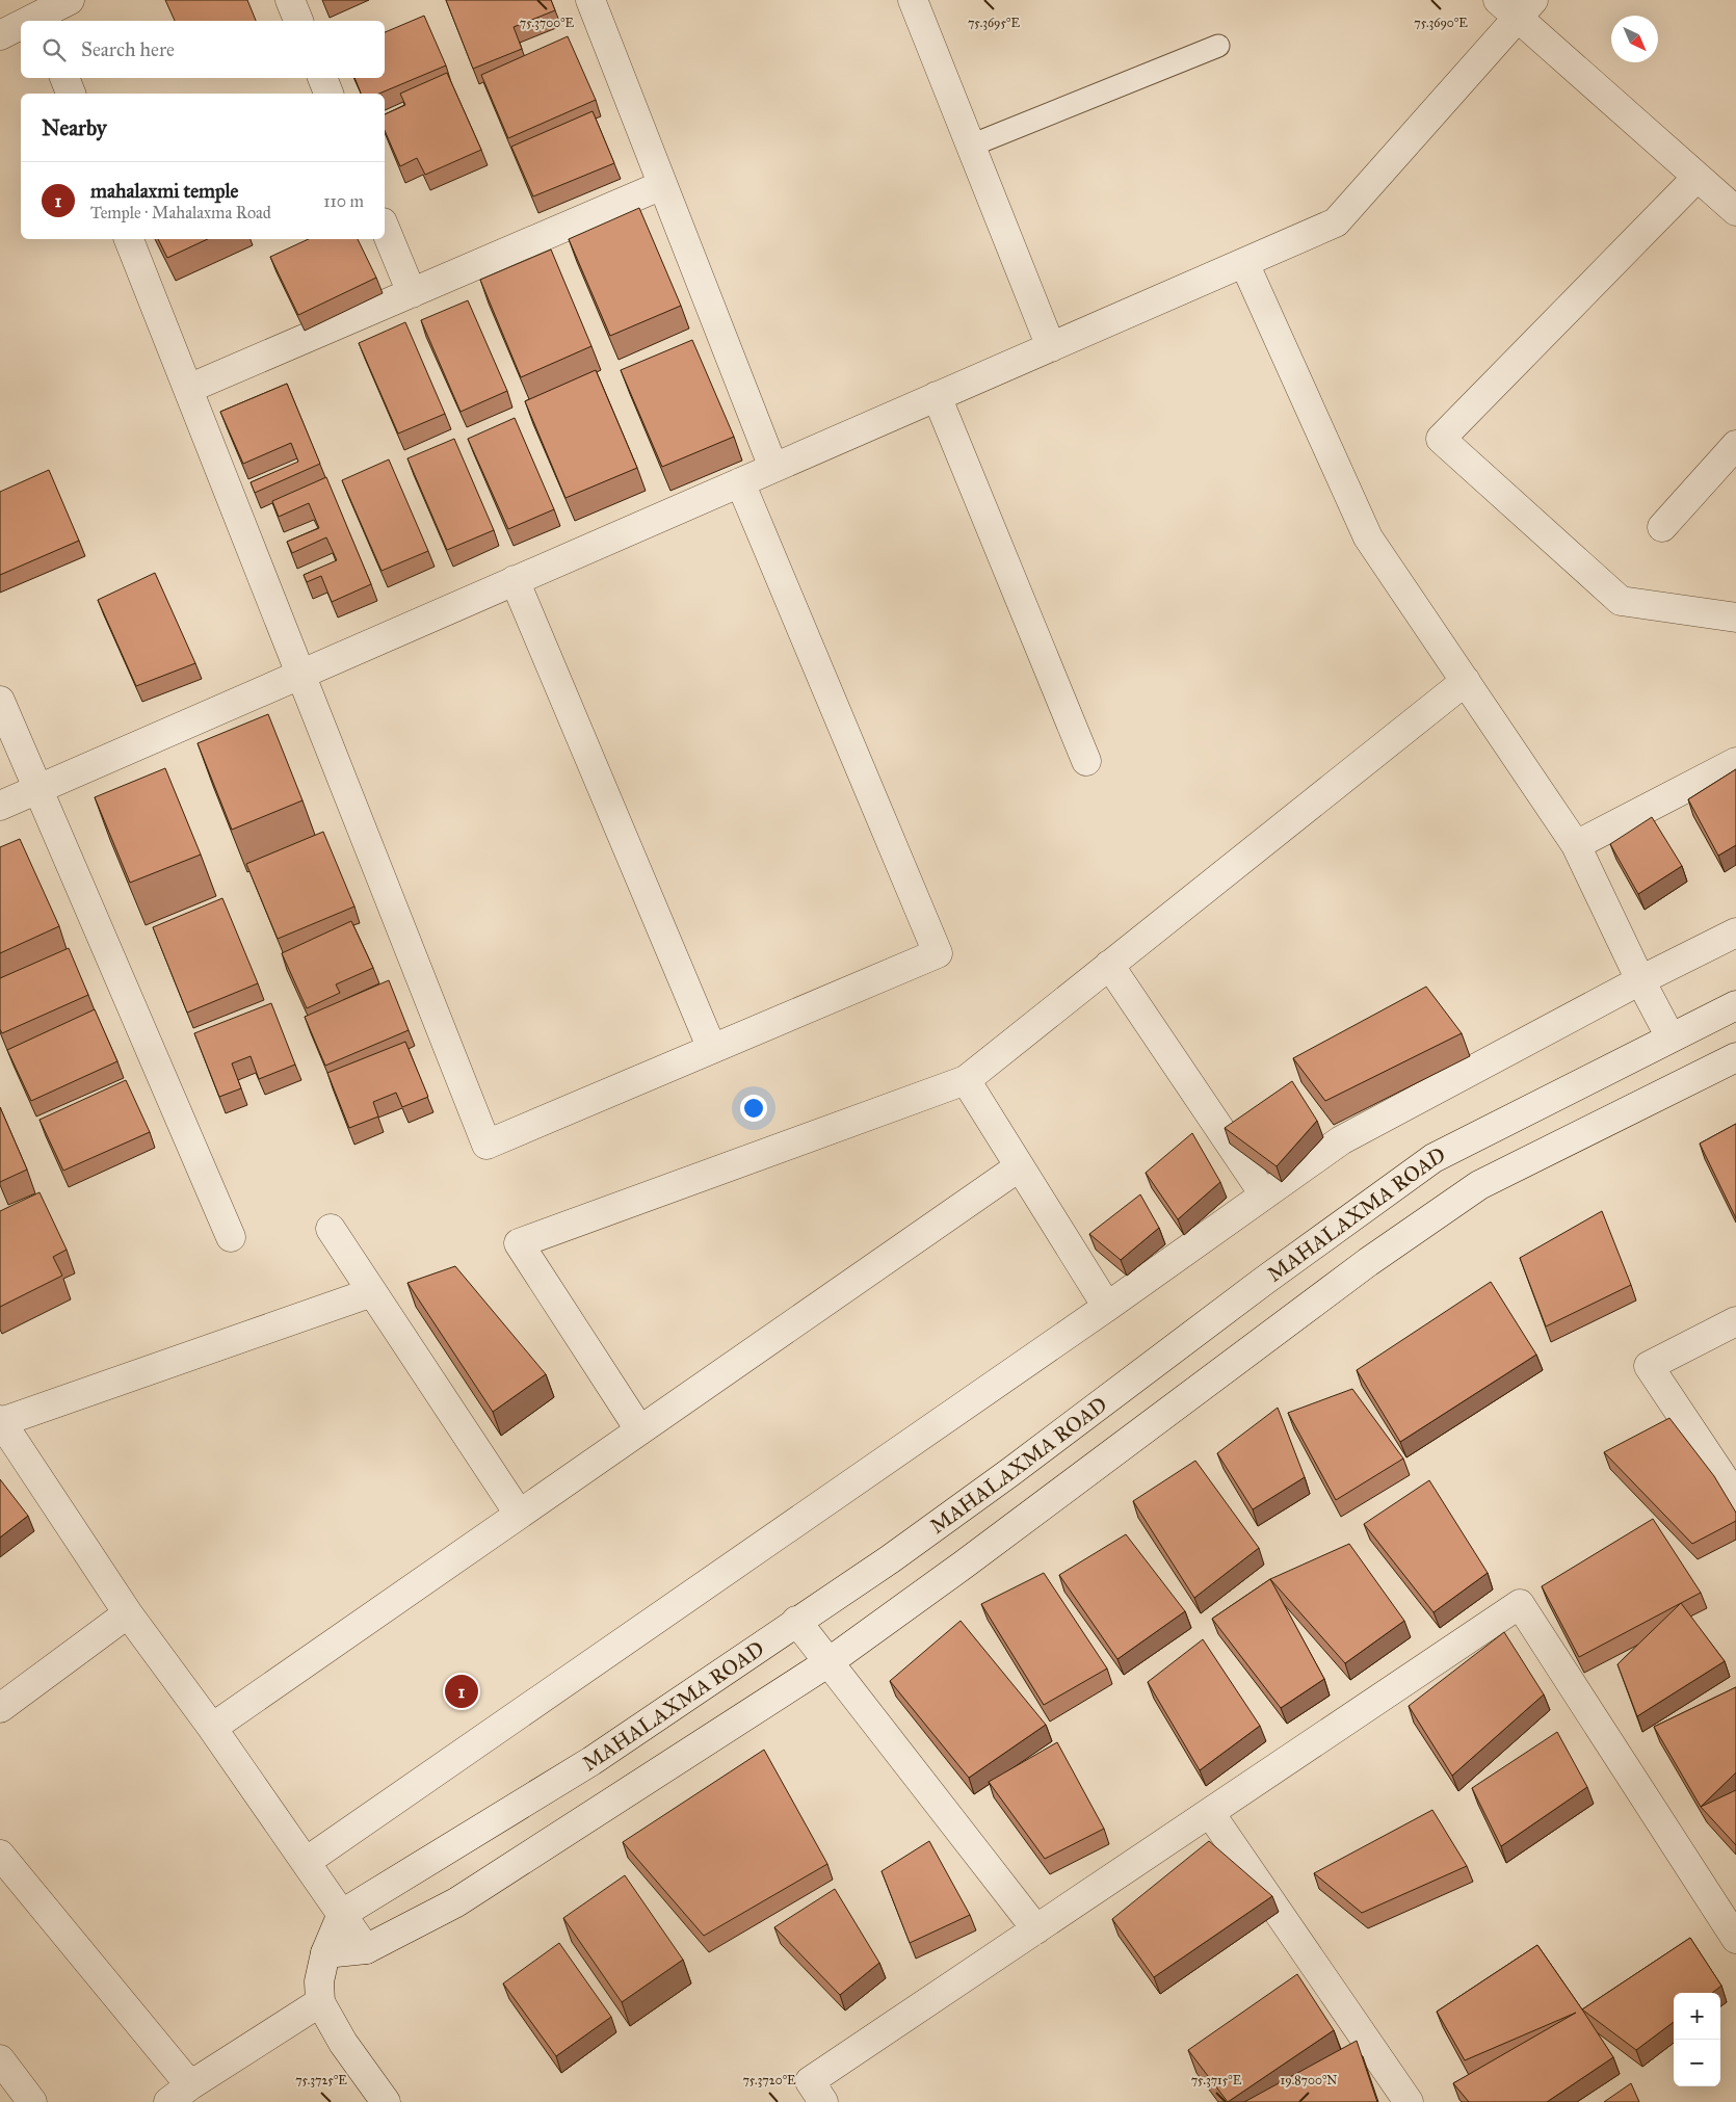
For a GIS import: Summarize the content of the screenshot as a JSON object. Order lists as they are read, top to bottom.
{
  "streets": {
    "street": ["MAHALAXMA ROAD"]
  },
  "north": "bottom right",
  "page": {
    "search": "Search here",
    "heading": "Nearby",
    "list": [
      {
        "mark": "1",
        "name": "mahalaxmi temple",
        "note": "Temple · Mahalaxma Road",
        "value": "110 m"
      }
    ],
    "pins": "1",
    "map_buttons": ["+", "−"]
  },
  "coordinates": [
    "75.3700°E",
    "75.3695°E",
    "75.3690°E",
    "75.3725°E",
    "75.3720°E",
    "75.3715°E",
    "19.8700°N"
  ]
}
